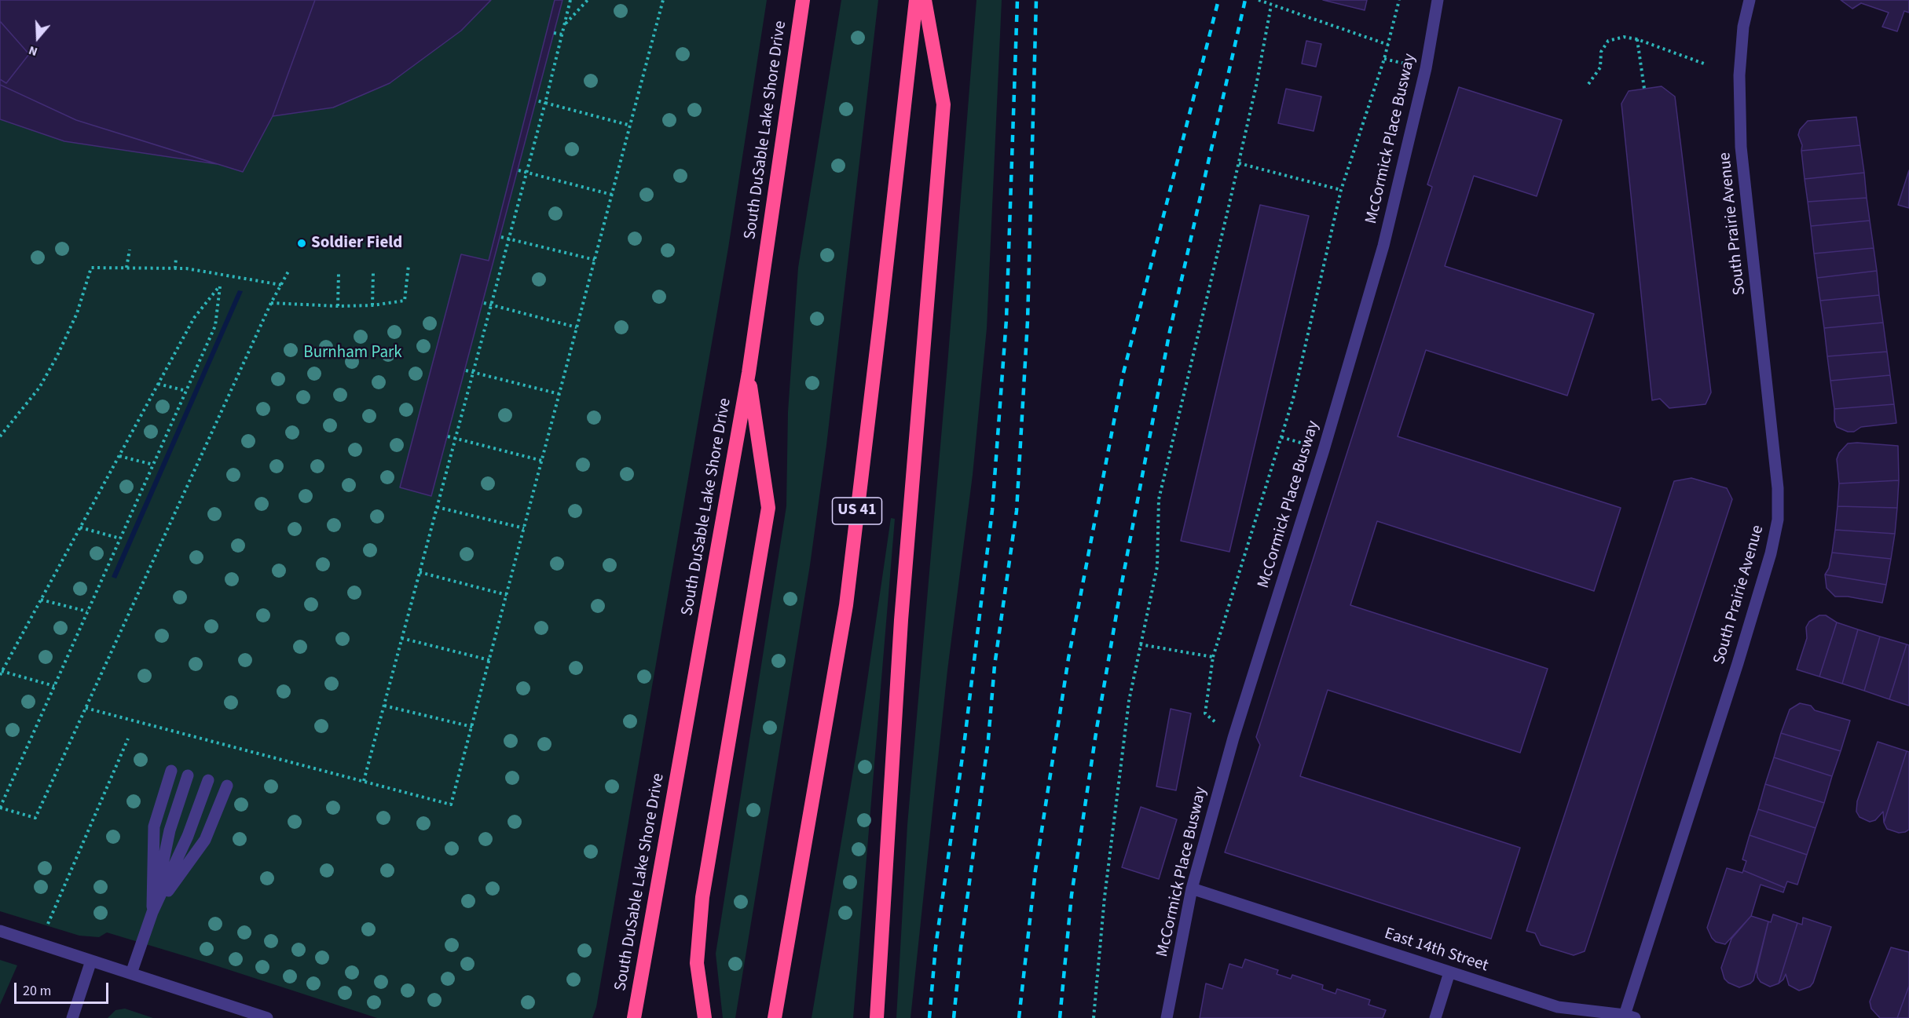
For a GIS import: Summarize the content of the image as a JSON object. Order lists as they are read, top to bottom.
{
  "streets": {
    "highway": ["South DuSable Lake Shore Drive", "US 41"],
    "street": ["McCormick Place Busway", "South Prairie Avenue", "East 14th Street"]
  },
  "crossings": [
    ["McCormick Place Busway", "East 14th Street"],
    ["South Prairie Avenue", "East 14th Street"]
  ],
  "parks": ["Burnham Park"],
  "places": ["Soldier Field"],
  "scale_bar": "20 m",
  "north": "bottom"
}
